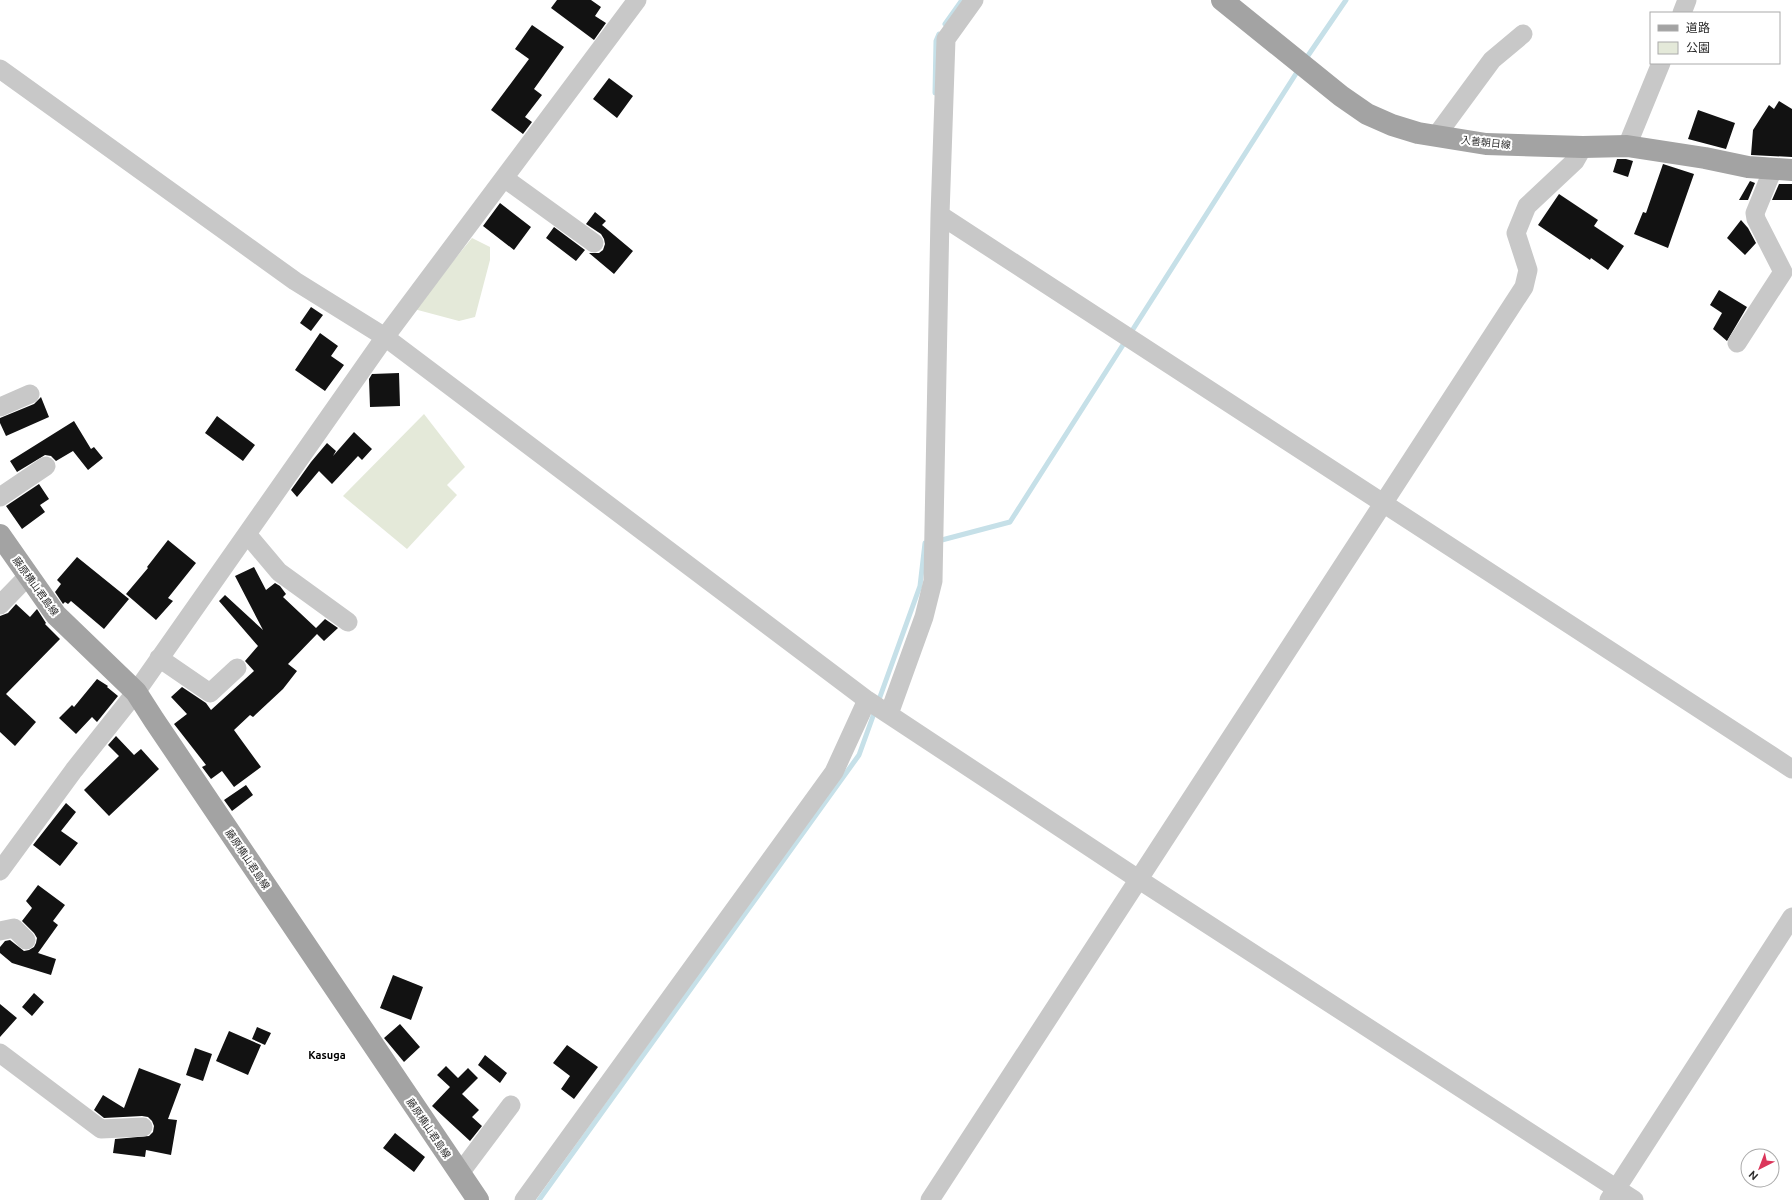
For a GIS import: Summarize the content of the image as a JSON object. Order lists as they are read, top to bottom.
{
  "streets": {
    "main road": ["入善朝日線", "藤原横山君島線"]
  },
  "districts": ["Kasuga"],
  "legend": ["道路", "公園"],
  "north": "bottom left"
}
